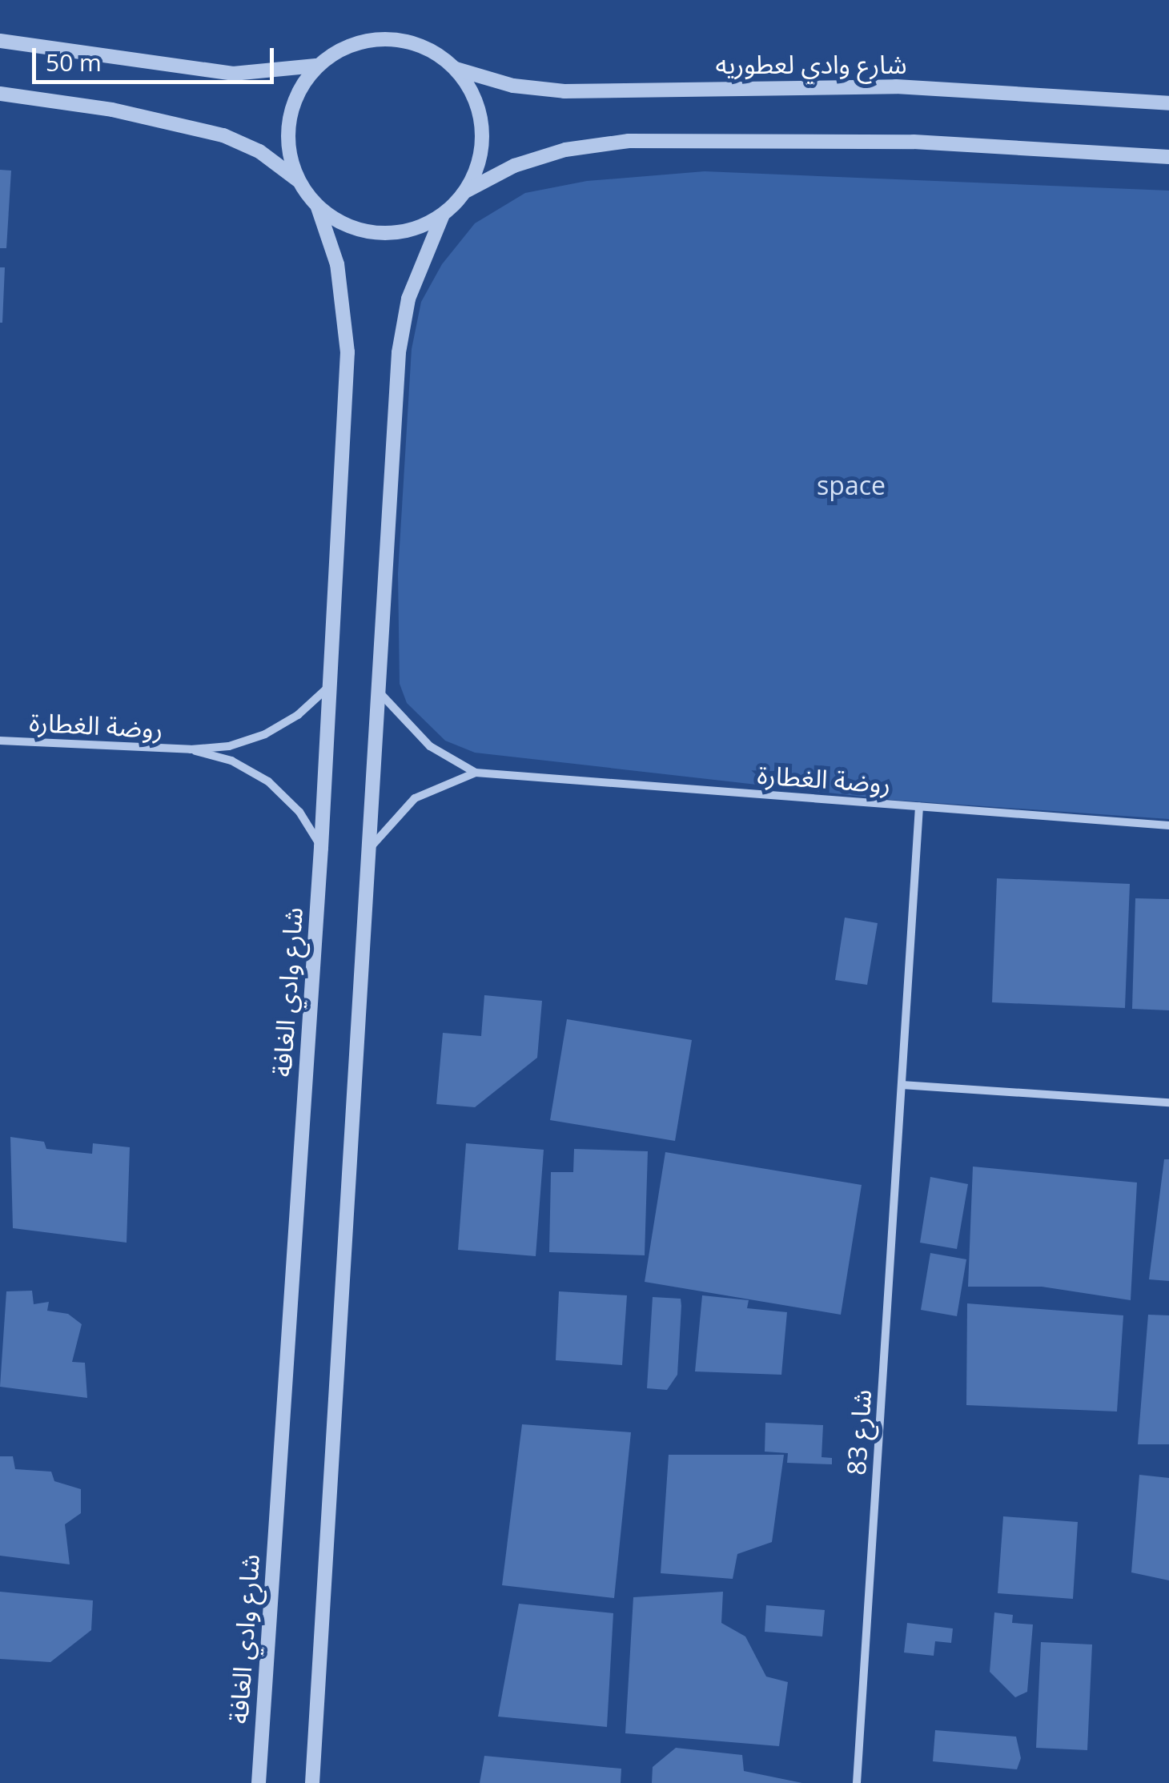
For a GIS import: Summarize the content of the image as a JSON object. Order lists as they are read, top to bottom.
{
  "streets": {
    "street": [
      "شارع وادي لعطوريه",
      "روضة الغطارة",
      "شارع وادي الغافة",
      "شارع 83"
    ]
  },
  "crossings": [
    ["شارع وادي لعطوريه", "شارع وادي الغافة"],
    ["روضة الغطارة", "شارع وادي الغافة"],
    ["روضة الغطارة", "شارع 83"]
  ],
  "parks": ["space"],
  "scale_bar": "50 m"
}
